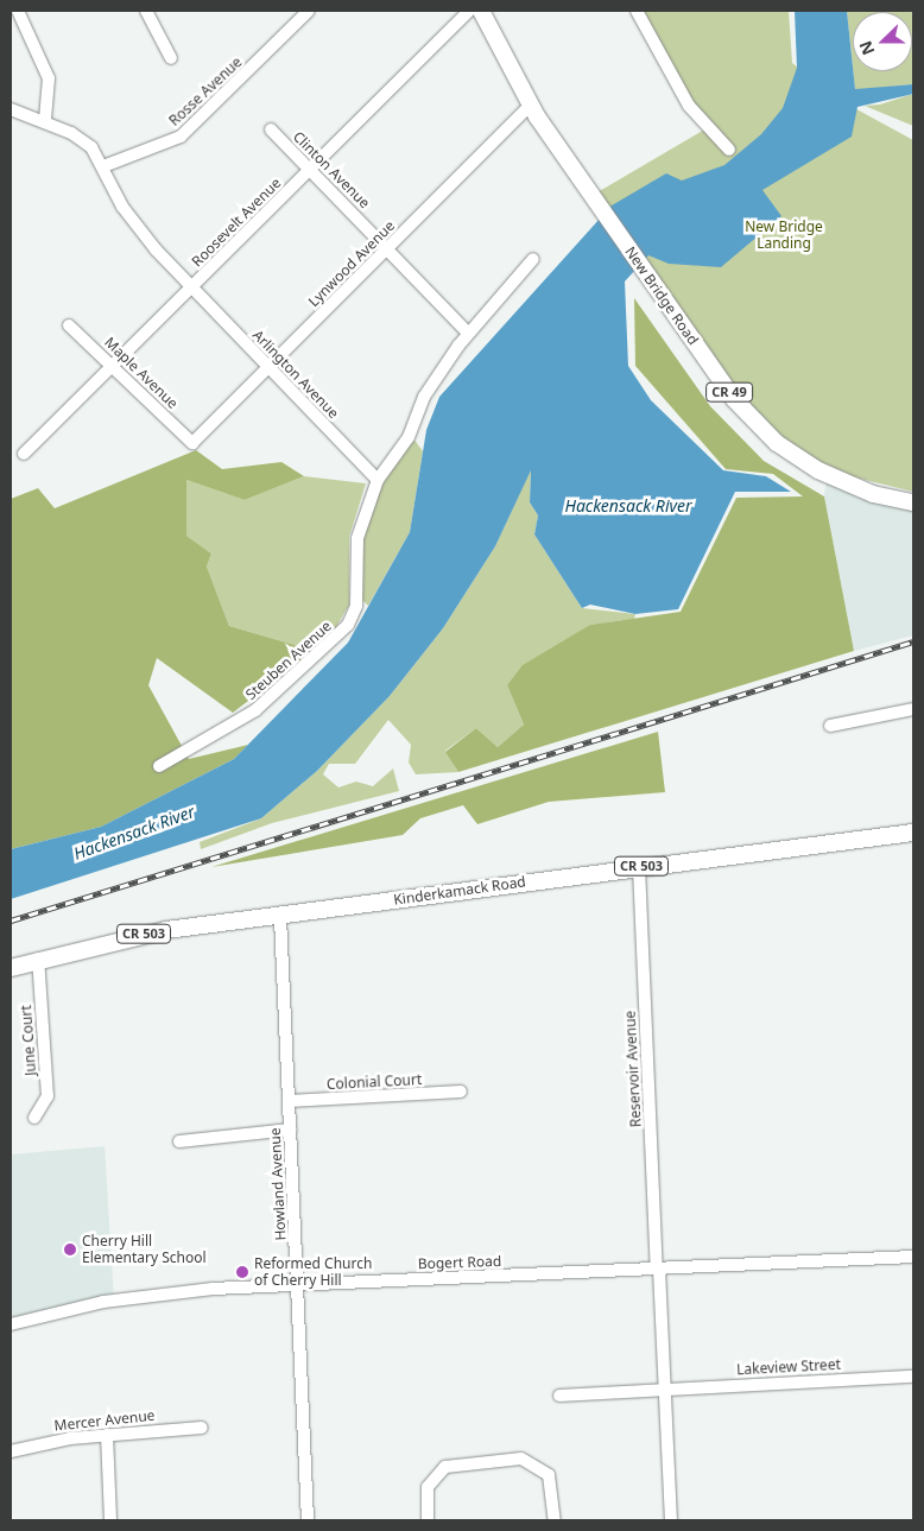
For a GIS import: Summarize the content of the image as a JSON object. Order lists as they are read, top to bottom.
{
  "streets": {
    "main road": [
      "New Bridge Road",
      "CR 49",
      "CR 503",
      "Kinderkamack Road"
    ],
    "street": [
      "Rosse Avenue",
      "Clinton Avenue",
      "Roosevelt Avenue",
      "Lynwood Avenue",
      "Maple Avenue",
      "Arlington Avenue",
      "Steuben Avenue",
      "June Court",
      "Reservoir Avenue",
      "Colonial Court",
      "Howland Avenue",
      "Bogert Road",
      "Lakeview Street",
      "Mercer Avenue"
    ]
  },
  "crossings": [
    ["Rosse Avenue", "Arlington Avenue"],
    ["Clinton Avenue", "Roosevelt Avenue"],
    ["Clinton Avenue", "Lynwood Avenue"],
    ["Clinton Avenue", "Steuben Avenue"],
    ["Roosevelt Avenue", "New Bridge Road"],
    ["Roosevelt Avenue", "Maple Avenue"],
    ["Roosevelt Avenue", "Arlington Avenue"],
    ["Lynwood Avenue", "New Bridge Road"],
    ["Lynwood Avenue", "Maple Avenue"],
    ["Lynwood Avenue", "Arlington Avenue"],
    ["Arlington Avenue", "Steuben Avenue"],
    ["Kinderkamack Road", "June Court"],
    ["Kinderkamack Road", "Reservoir Avenue"],
    ["Kinderkamack Road", "Howland Avenue"],
    ["Reservoir Avenue", "Bogert Road"],
    ["Reservoir Avenue", "Lakeview Street"],
    ["Colonial Court", "Howland Avenue"],
    ["Howland Avenue", "Bogert Road"]
  ],
  "water": ["Hackensack River"],
  "parks": ["New Bridge Landing"],
  "places": ["Cherry Hill Elementary School", "Reformed Church of Cherry Hill"],
  "north": "left"
}
